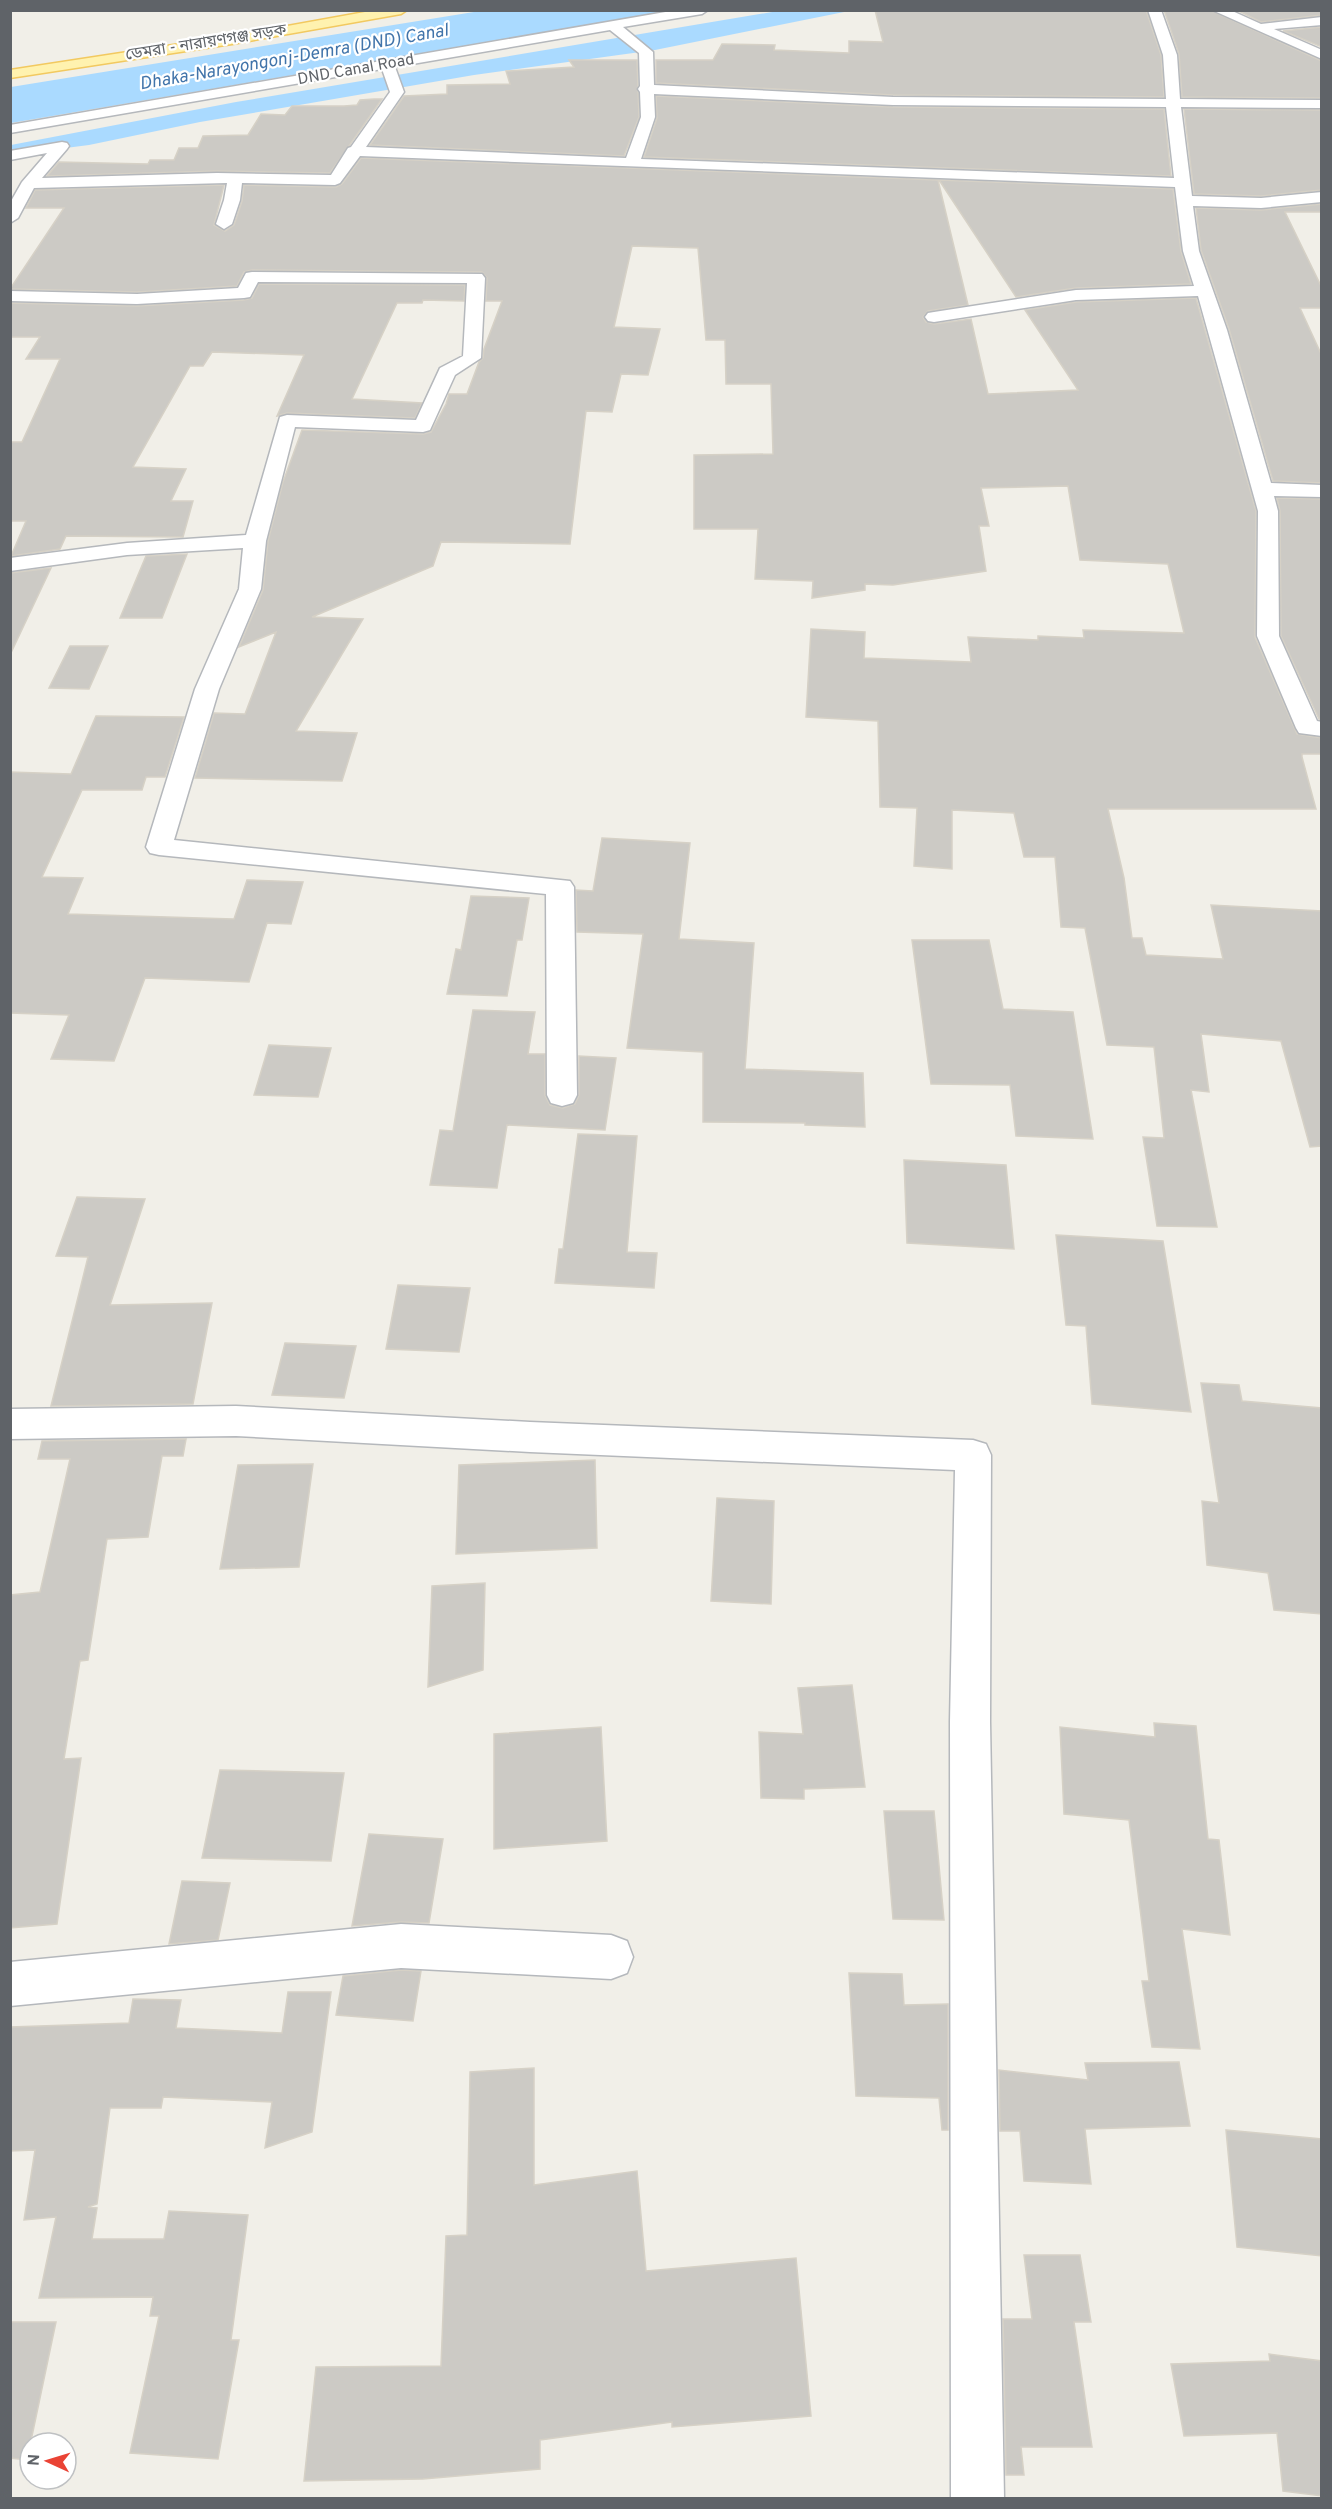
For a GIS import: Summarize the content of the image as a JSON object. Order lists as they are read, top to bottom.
{
  "streets": {
    "main road": ["ডেমরা - নারায়ণগঞ্জ সড়ক"],
    "street": ["DND Canal Road"]
  },
  "water": ["Dhaka-Narayongonj-Demra (DND) Canal"],
  "north": "left"
}
